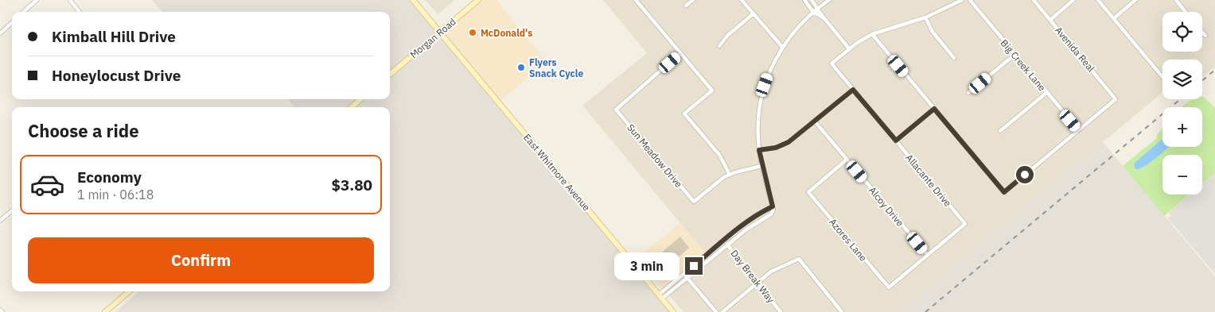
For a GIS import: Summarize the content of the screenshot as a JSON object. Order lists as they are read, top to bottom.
{
  "streets": {
    "main road": ["Morgan Road", "East Whitmore Avenue"],
    "street": [
      "Avenida Real",
      "Big Creek Lane",
      "Sun Meadow Drive",
      "Allacante Drive",
      "Alcoy Drive",
      "Azores Lane",
      "Day Break Way"
    ]
  },
  "crossings": [
    ["Morgan Road", "East Whitmore Avenue"],
    ["Avenida Real", "Big Creek Lane"],
    ["Allacante Drive", "Alcoy Drive"],
    ["Allacante Drive", "Azores Lane"],
    ["Alcoy Drive", "Azores Lane"]
  ],
  "places": ["McDonald's", "Flyers Snack Cycle"],
  "page": {
    "map_buttons": ["+", "−"],
    "banner": ["Kimball Hill Drive", "Honeylocust Drive"],
    "heading": "Choose a ride",
    "list": [
      {
        "name": "Economy",
        "note": "1 min · 06:18",
        "value": "$3.80"
      }
    ],
    "buttons": "Confirm",
    "bubble": "3 min"
  }
}
